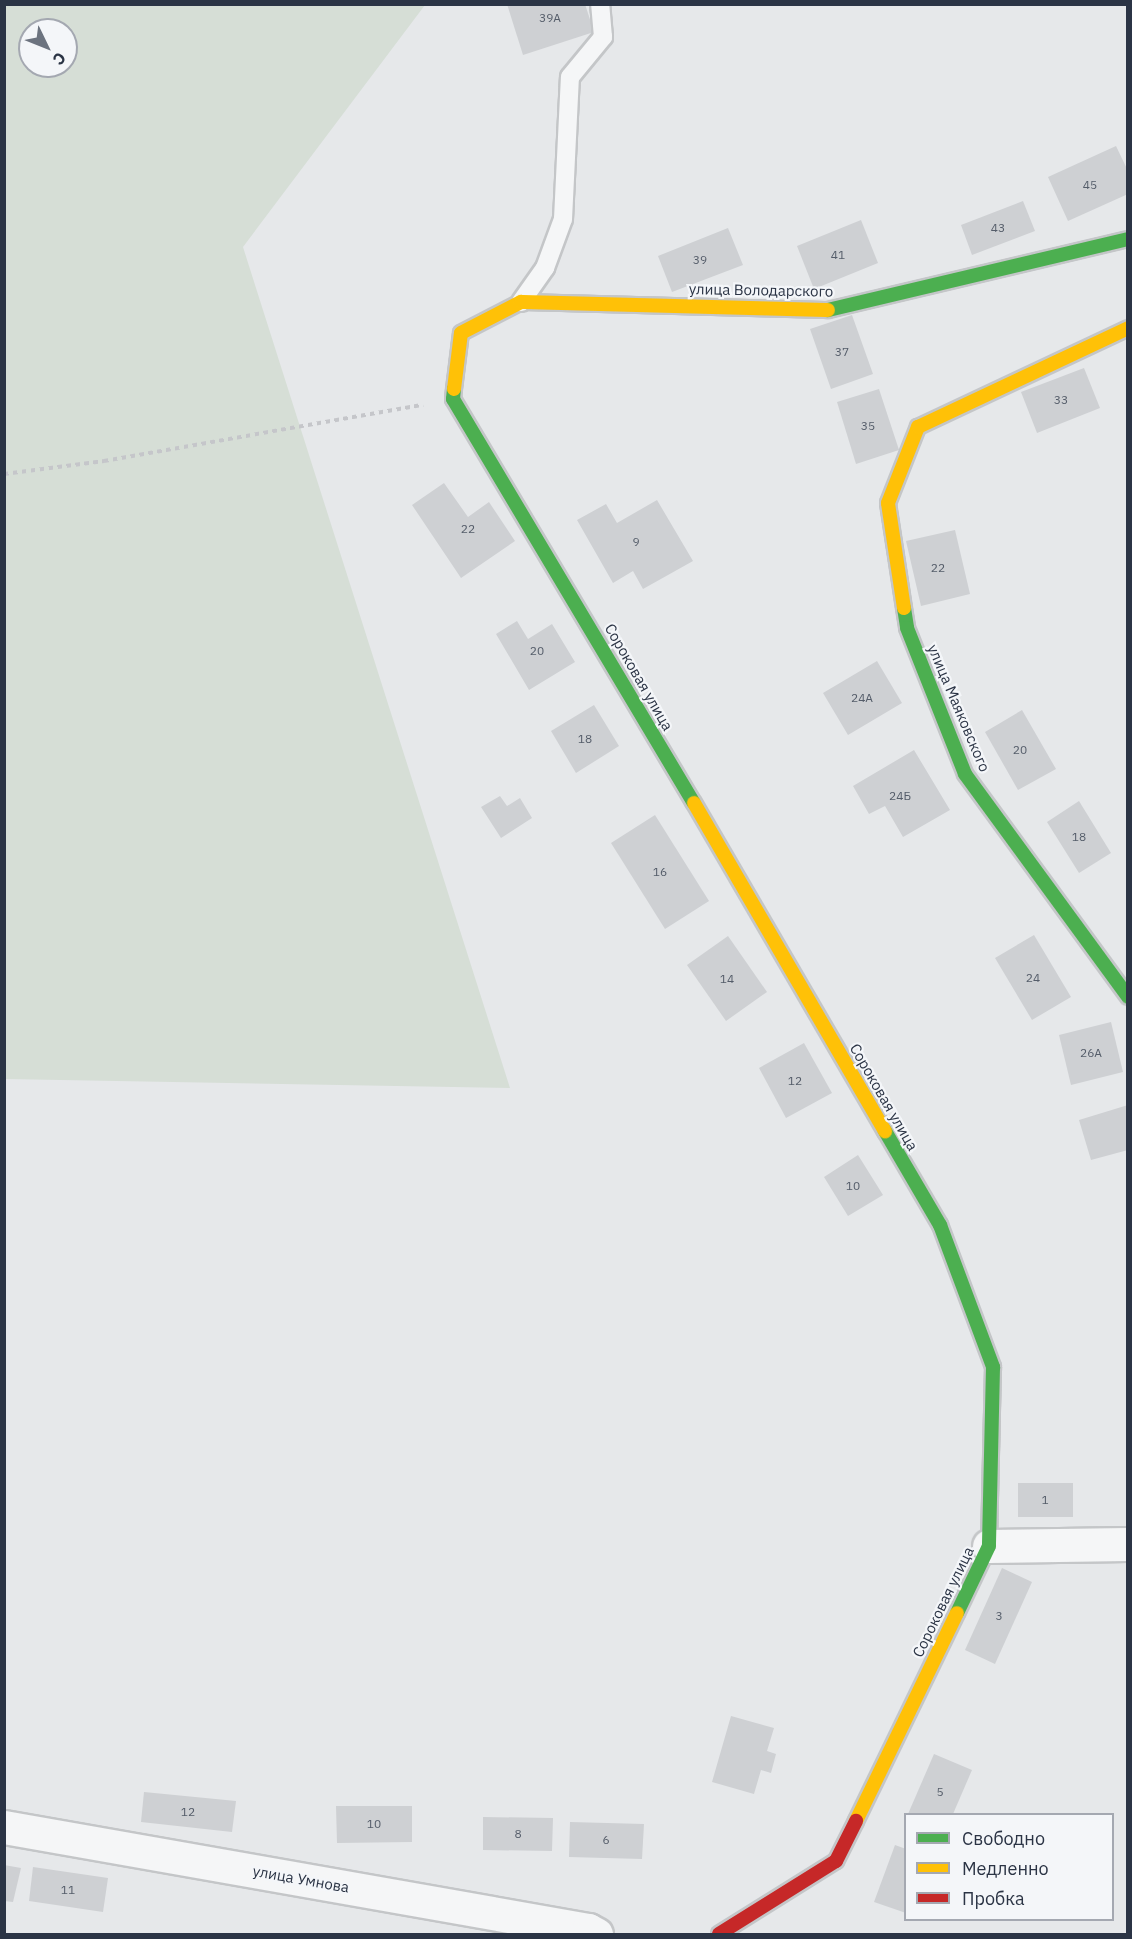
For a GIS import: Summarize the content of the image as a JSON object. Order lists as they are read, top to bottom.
{
  "streets": {
    "street": [
      "улица Володарского",
      "Сороковая улица",
      "улица Маяковского",
      "улица Умнова"
    ]
  },
  "crossings": [
    ["улица Володарского", "Сороковая улица"]
  ],
  "house_numbers": [
    "39А",
    "45",
    "43",
    "41",
    "39",
    "37",
    "33",
    "35",
    "22",
    "9",
    "22",
    "20",
    "24А",
    "18",
    "20",
    "24Б",
    "18",
    "16",
    "24",
    "14",
    "26А",
    "12",
    "10",
    "1",
    "3",
    "5",
    "12",
    "10",
    "8",
    "6",
    "11"
  ],
  "legend": ["Свободно", "Медленно", "Пробка"],
  "north": "bottom right"
}
